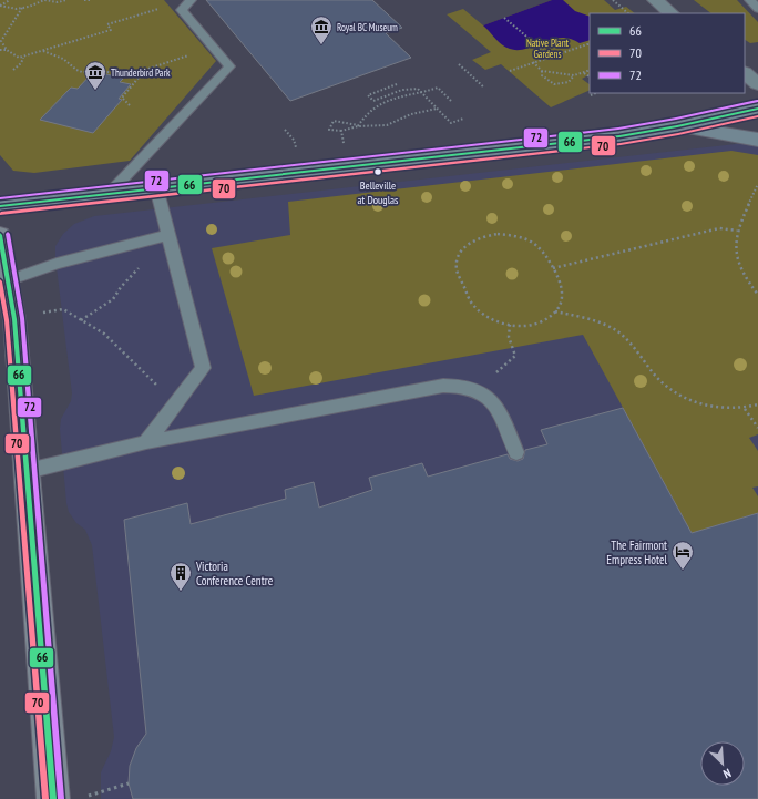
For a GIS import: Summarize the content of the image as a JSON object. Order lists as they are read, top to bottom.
{
  "parks": ["Native Plant Gardens"],
  "places": {
    "museum": ["Royal BC Museum", "Thunderbird Park"],
    "other": ["Belleville at Douglas"],
    "hotel": ["The Fairmont Empress Hotel"],
    "building": ["Victoria Conference Centre"]
  },
  "lines": ["transit line 72", "transit line 66", "transit line 70"],
  "legend": ["66", "70", "72"],
  "north": "bottom right"
}
